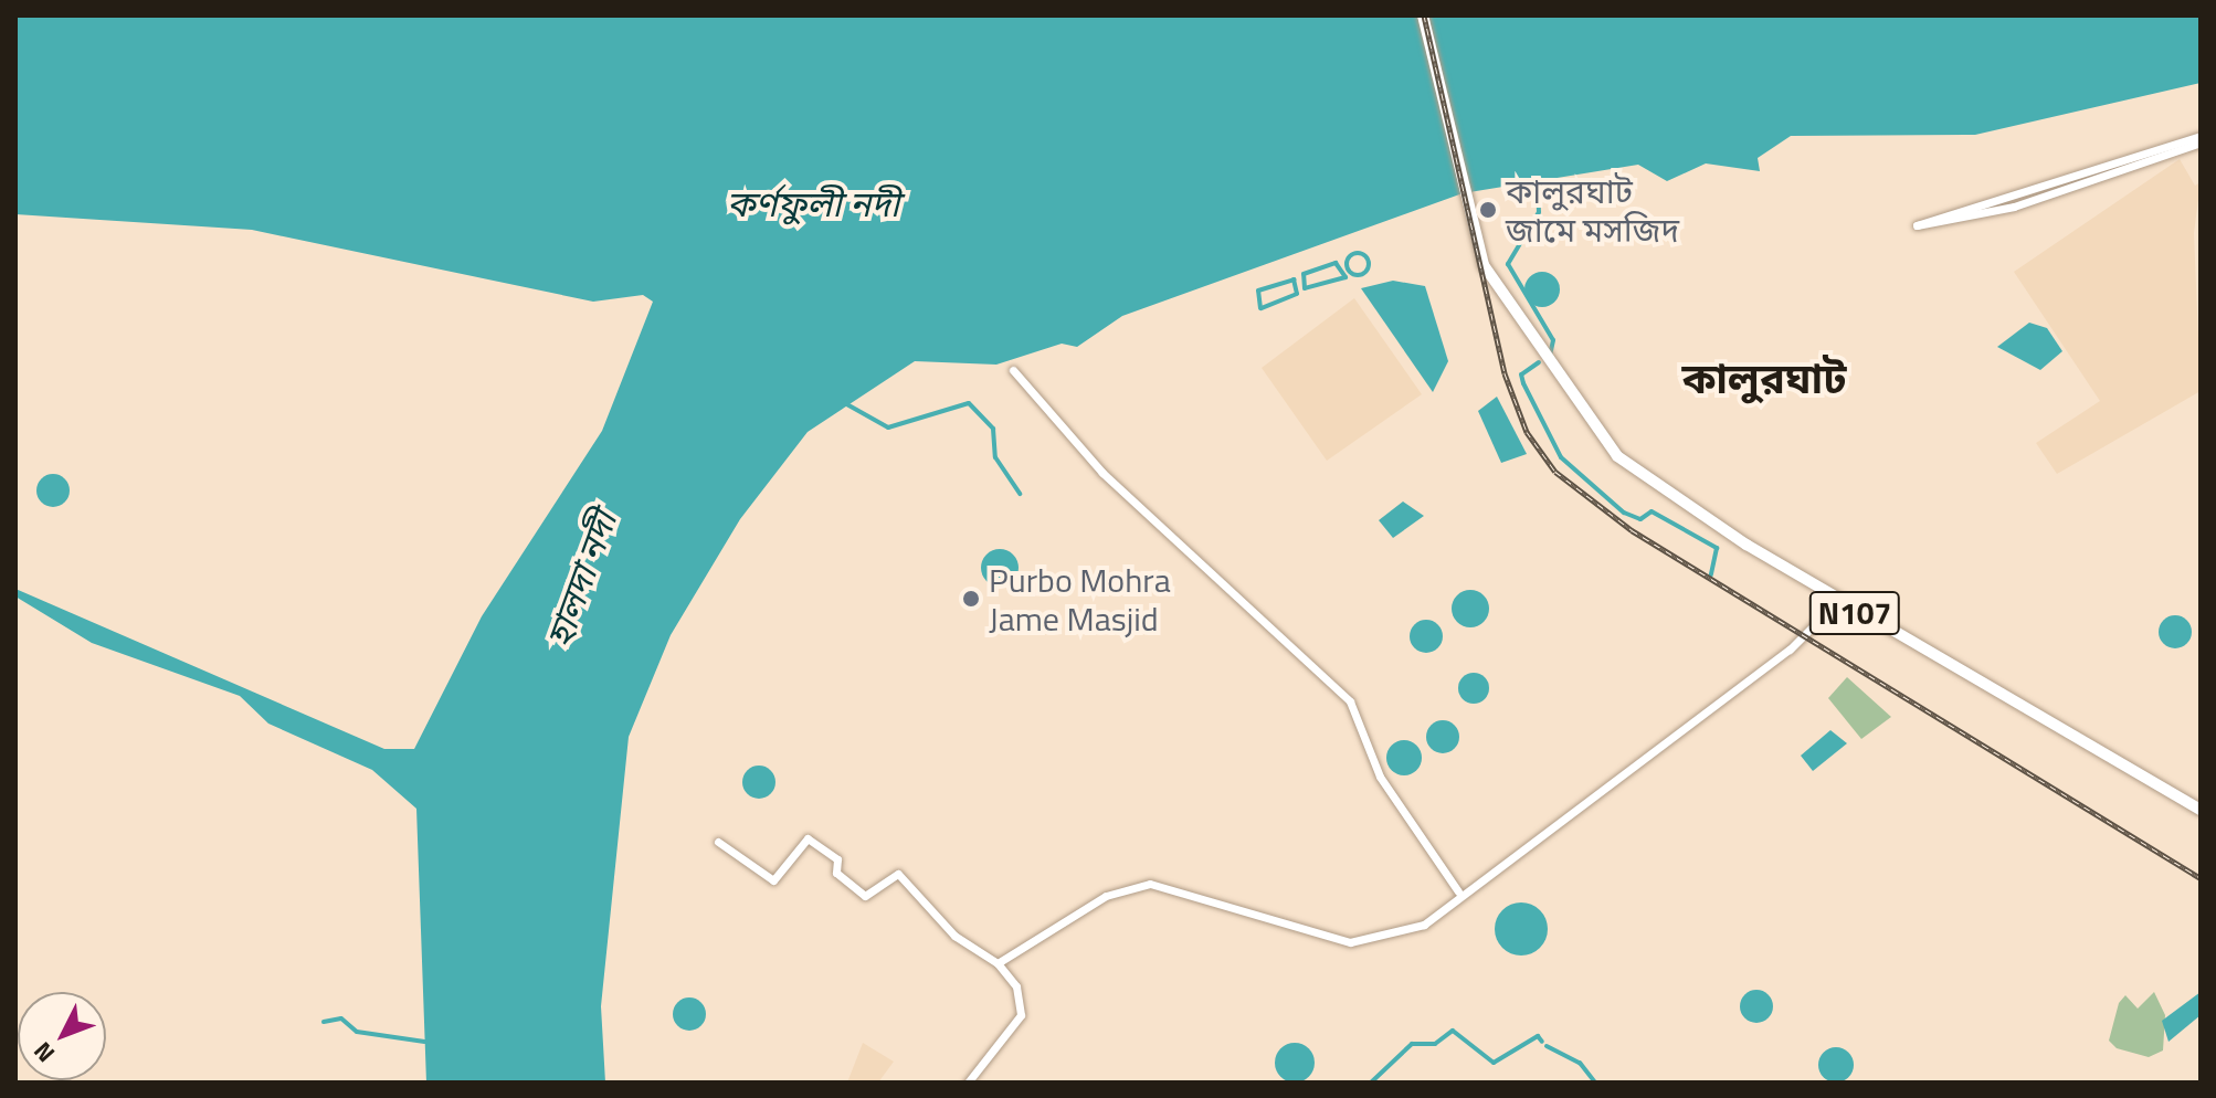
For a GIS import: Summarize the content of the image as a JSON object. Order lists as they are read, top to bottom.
{
  "streets": {
    "highway": ["N107"]
  },
  "districts": ["কালুরঘাট"],
  "water": ["কর্ণফুলী নদী", "হালদা নদী"],
  "places": ["কালুরঘাট জামে মসজিদ", "Purbo Mohra Jame Masjid"],
  "north": "bottom left"
}
